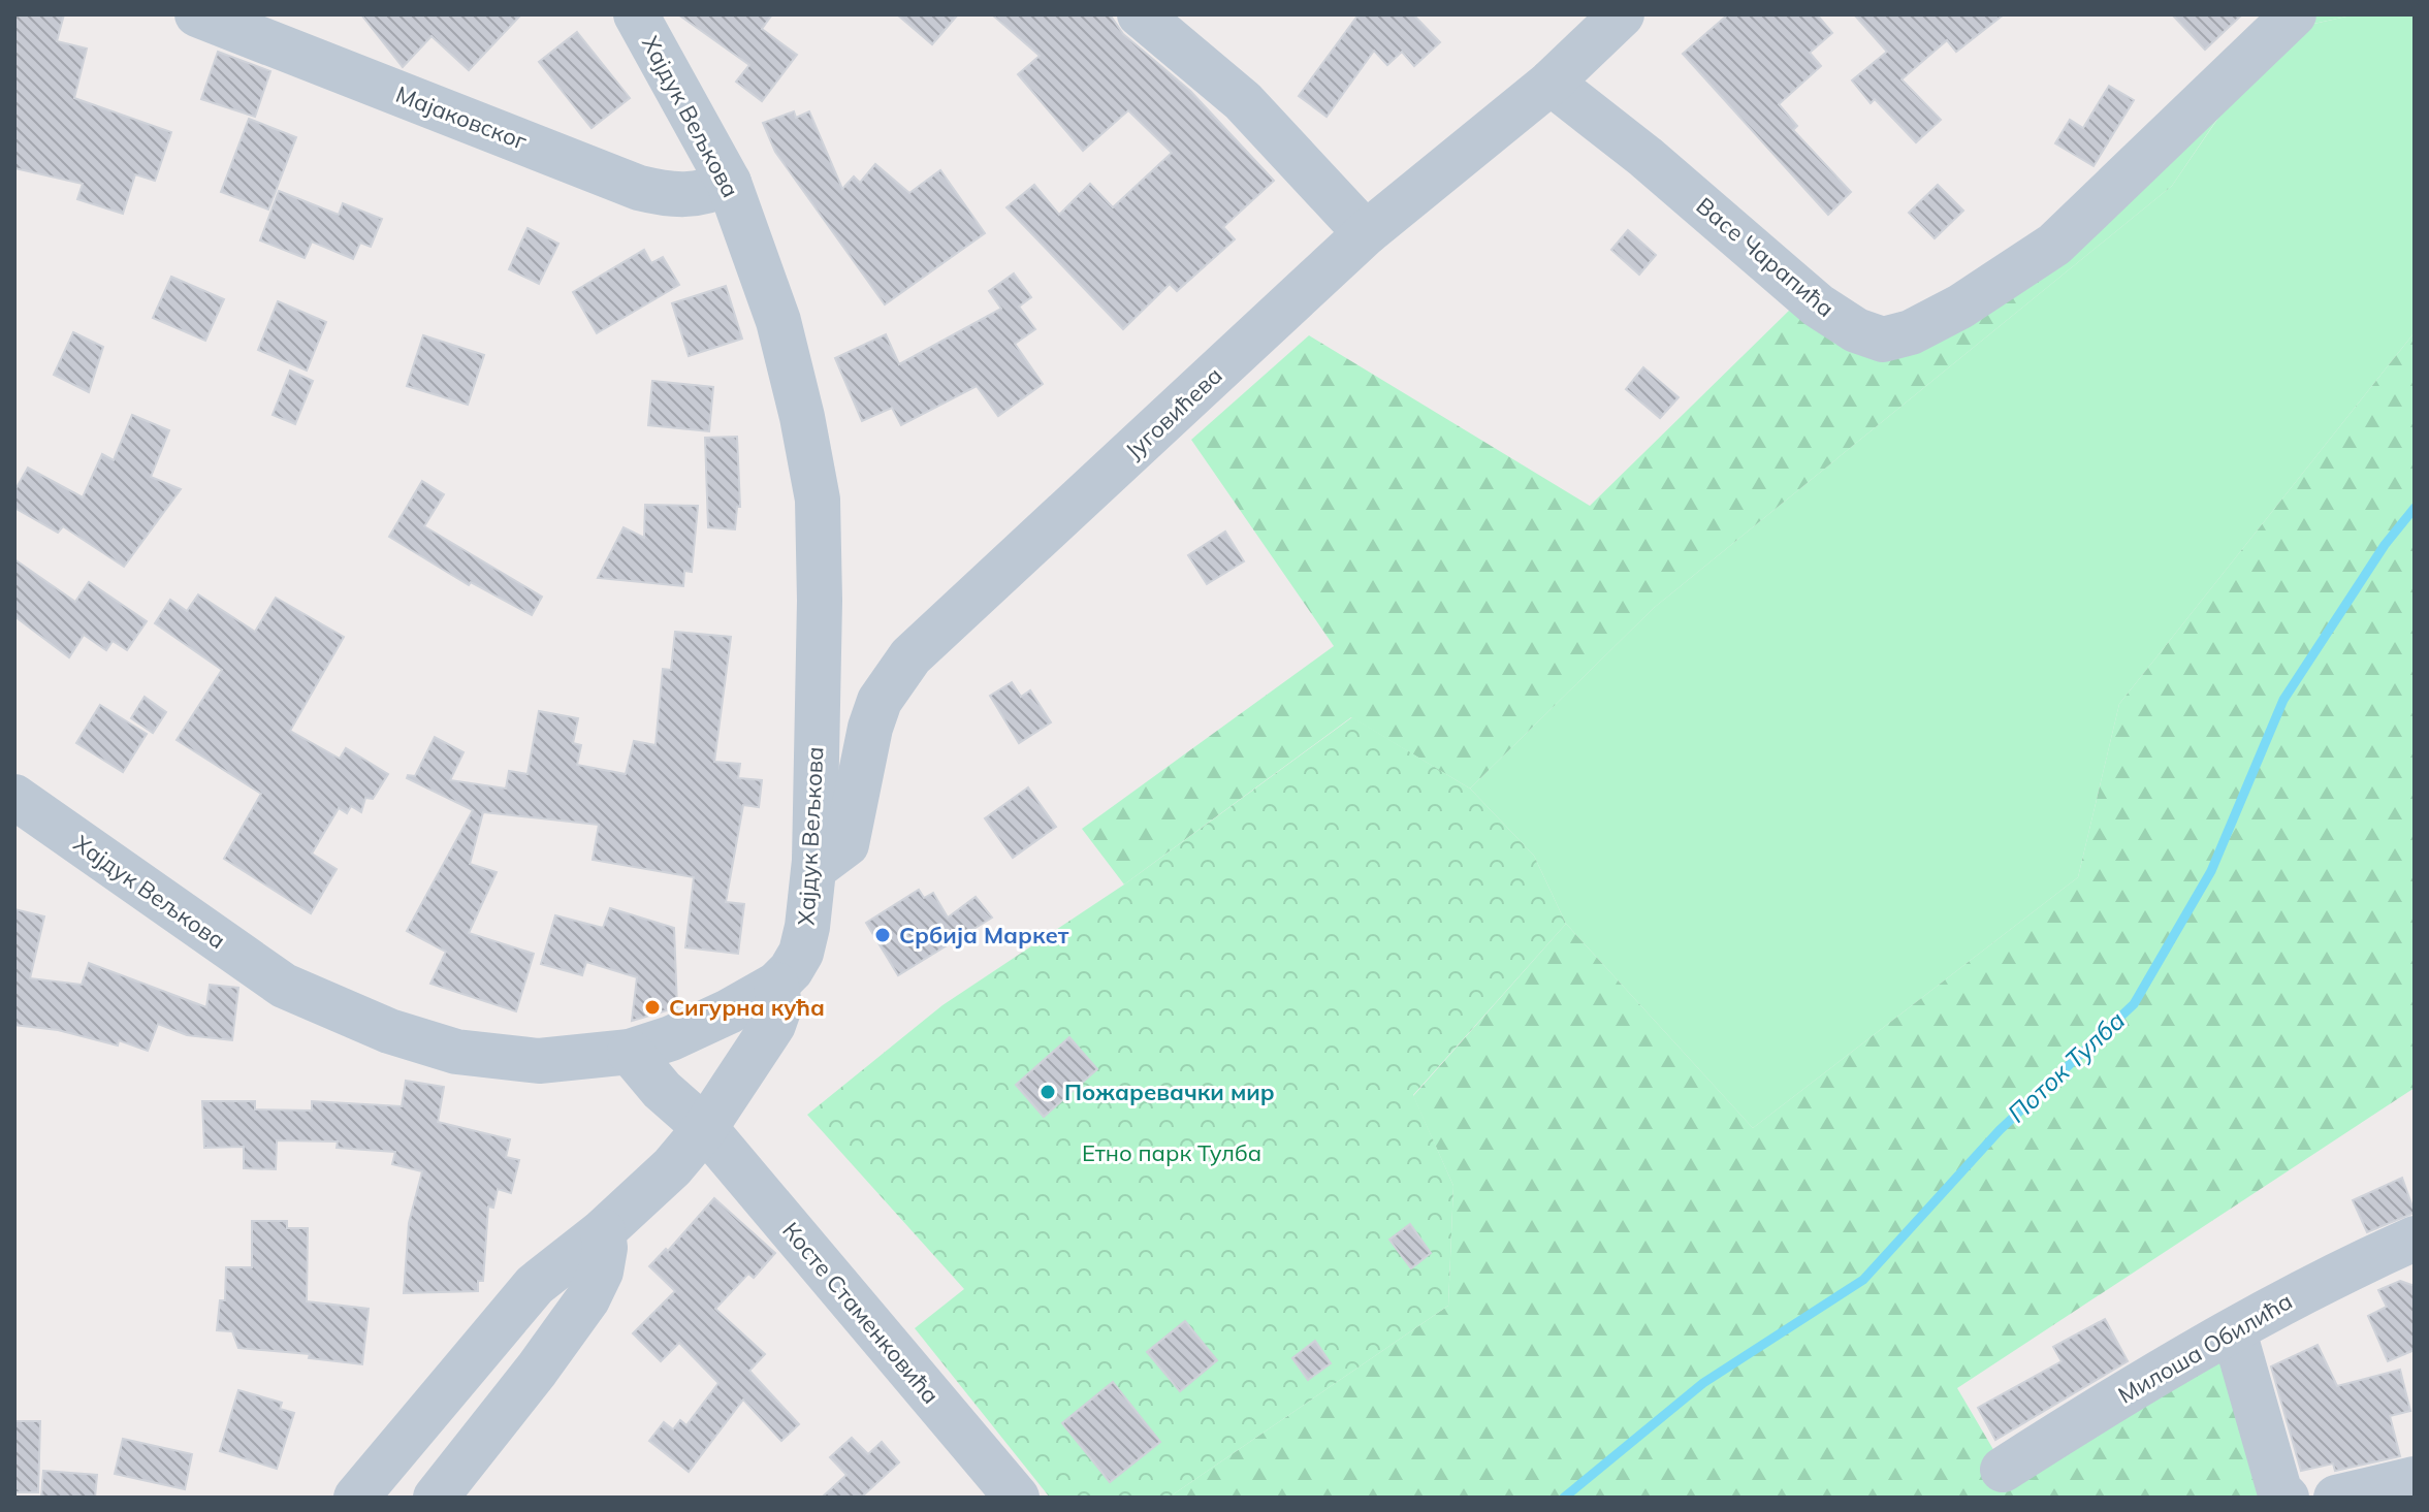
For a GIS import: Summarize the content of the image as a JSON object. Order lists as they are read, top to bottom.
{
  "streets": {
    "street": [
      "Хајдук Вељкова",
      "Мајаковског",
      "Васе Чарапића",
      "Југовићева",
      "Косте Стаменковића",
      "Милоша Обилића"
    ]
  },
  "crossings": [
    ["Хајдук Вељкова", "Мајаковског"],
    ["Хајдук Вељкова", "Југовићева"],
    ["Хајдук Вељкова", "Косте Стаменковића"],
    ["Васе Чарапића", "Југовићева"]
  ],
  "water": ["Поток Тулба"],
  "parks": ["Етно парк Тулба"],
  "places": ["Србија Маркет", "Сигурна кућа", "Пожаревачки мир"]
}
